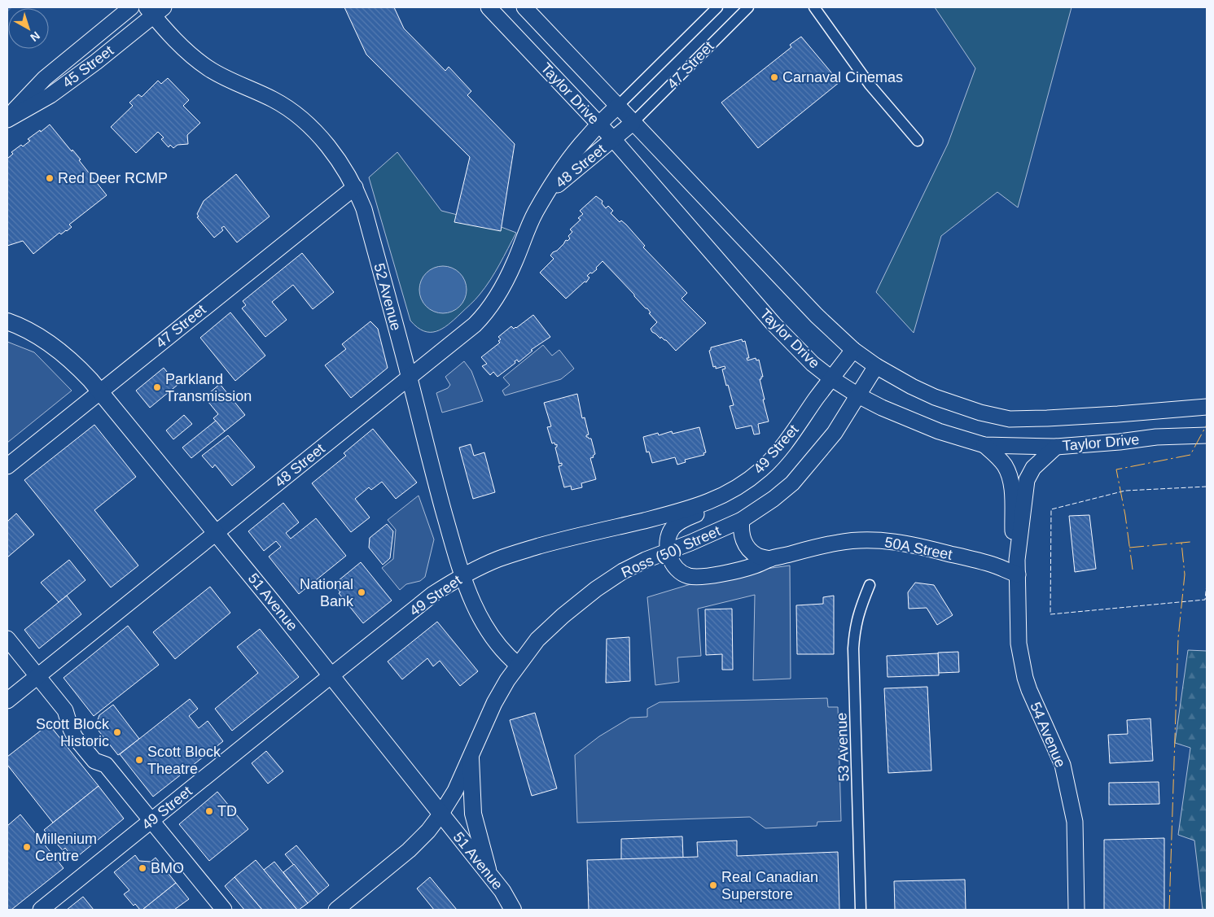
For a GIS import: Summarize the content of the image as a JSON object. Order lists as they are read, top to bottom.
{
  "streets": {
    "main road": ["51 Avenue"],
    "street": [
      "47 Street",
      "45 Street",
      "Taylor Drive",
      "48 Street",
      "52 Avenue",
      "49 Street",
      "50A Street",
      "Ross (50) Street",
      "54 Avenue",
      "53 Avenue"
    ]
  },
  "crossings": [
    ["47 Street", "Taylor Drive"],
    ["47 Street", "48 Street"],
    ["47 Street", "52 Avenue"],
    ["47 Street", "51 Avenue"],
    ["45 Street", "52 Avenue"],
    ["Taylor Drive", "48 Street"],
    ["Taylor Drive", "49 Street"],
    ["Taylor Drive", "Ross (50) Street"],
    ["48 Street", "52 Avenue"],
    ["48 Street", "51 Avenue"],
    ["52 Avenue", "49 Street"],
    ["52 Avenue", "Ross (50) Street"],
    ["49 Street", "51 Avenue"],
    ["50A Street", "Ross (50) Street"],
    ["50A Street", "54 Avenue"],
    ["Ross (50) Street", "51 Avenue"]
  ],
  "places": [
    "Carnaval Cinemas",
    "Red Deer RCMP",
    "Parkland Transmission",
    "National Bank",
    "Scott Block Historic",
    "Scott Block Theatre",
    "TD",
    "Millenium Centre",
    "BMO",
    "Real Canadian Superstore"
  ],
  "north": "bottom right"
}
